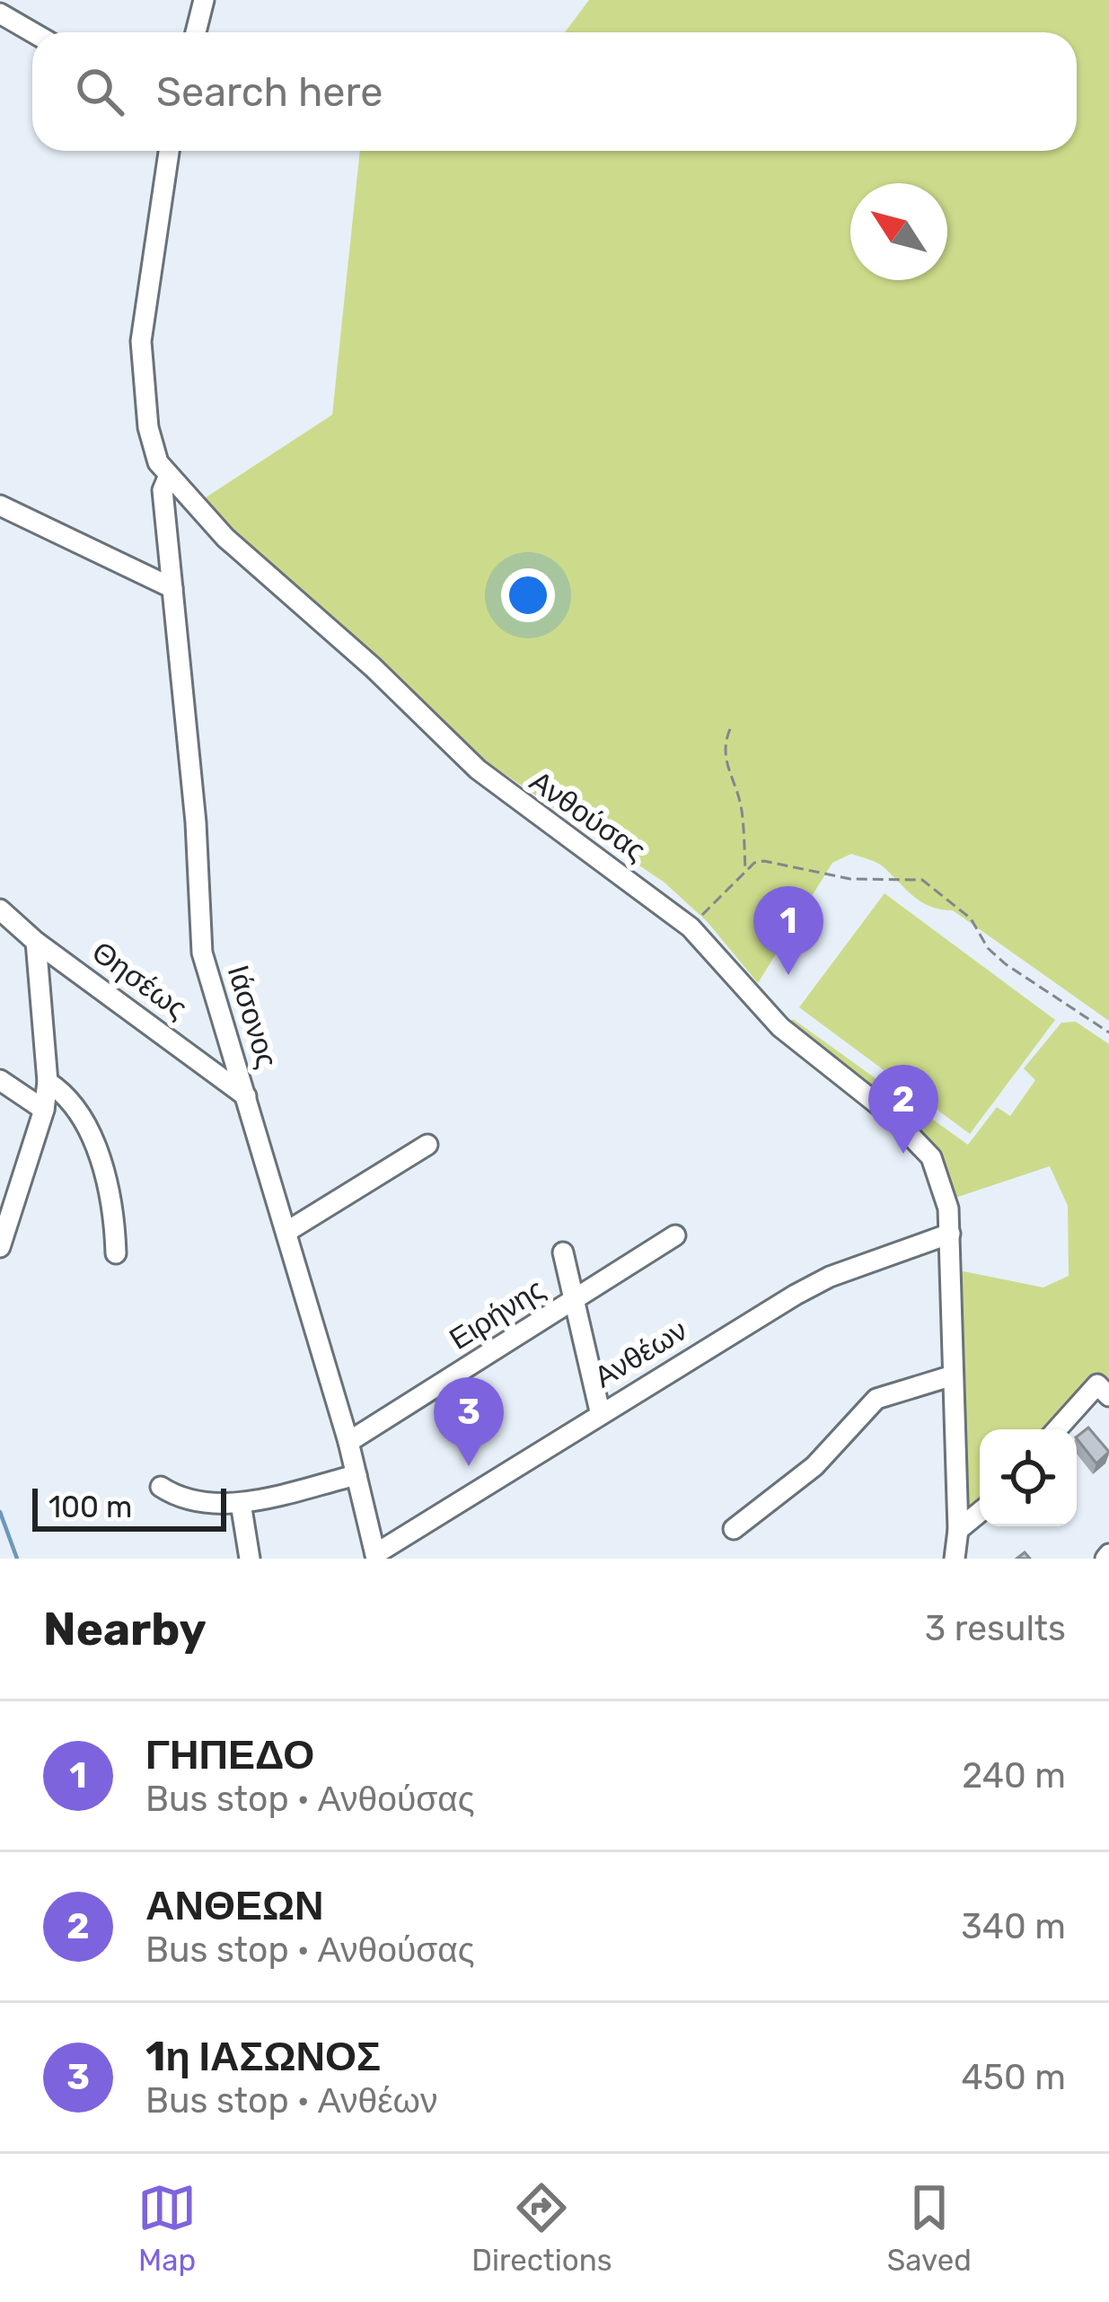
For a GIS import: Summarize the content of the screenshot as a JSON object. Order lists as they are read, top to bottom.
{
  "streets": {
    "street": [
      "Ανθούσας",
      "Θησέως",
      "Ιάσονος",
      "Ειρήνης",
      "Ανθέων"
    ]
  },
  "crossings": [
    ["Ανθούσας", "Ιάσονος"],
    ["Ανθούσας", "Ανθέων"],
    ["Θησέως", "Ιάσονος"],
    ["Ιάσονος", "Ειρήνης"],
    ["Ιάσονος", "Ανθέων"]
  ],
  "scale_bar": "100 m",
  "north": "top left",
  "page": {
    "search": "Search here",
    "pins": ["1", "2", "3"],
    "scale": "100 m",
    "heading": ["Nearby", "3 results"],
    "list": [
      {
        "mark": "1",
        "name": "ΓΗΠΕΔΟ",
        "note": "Bus stop · Ανθούσας",
        "value": "240 m"
      },
      {
        "mark": "2",
        "name": "ΑΝΘΕΩΝ",
        "note": "Bus stop · Ανθούσας",
        "value": "340 m"
      },
      {
        "mark": "3",
        "name": "1η ΙΑΣΩΝΟΣ",
        "note": "Bus stop · Ανθέων",
        "value": "450 m"
      }
    ],
    "nav": ["Map", "Directions", "Saved"]
  }
}
